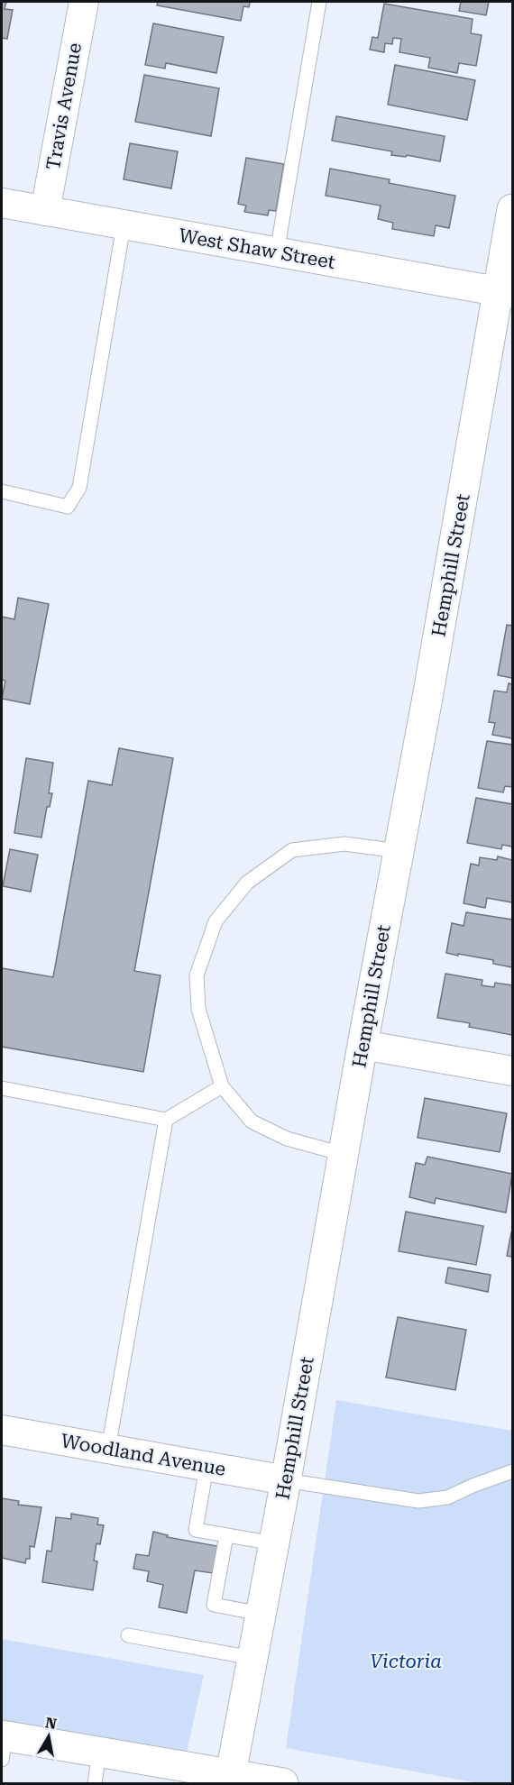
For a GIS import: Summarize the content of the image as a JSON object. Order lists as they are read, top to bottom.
{
  "streets": {
    "main road": ["Hemphill Street"],
    "street": ["Travis Avenue", "West Shaw Street", "Woodland Avenue"]
  },
  "crossings": [
    ["Travis Avenue", "West Shaw Street"],
    ["West Shaw Street", "Hemphill Street"],
    ["Hemphill Street", "Woodland Avenue"]
  ],
  "parks": ["Victoria"],
  "north": "top"
}
